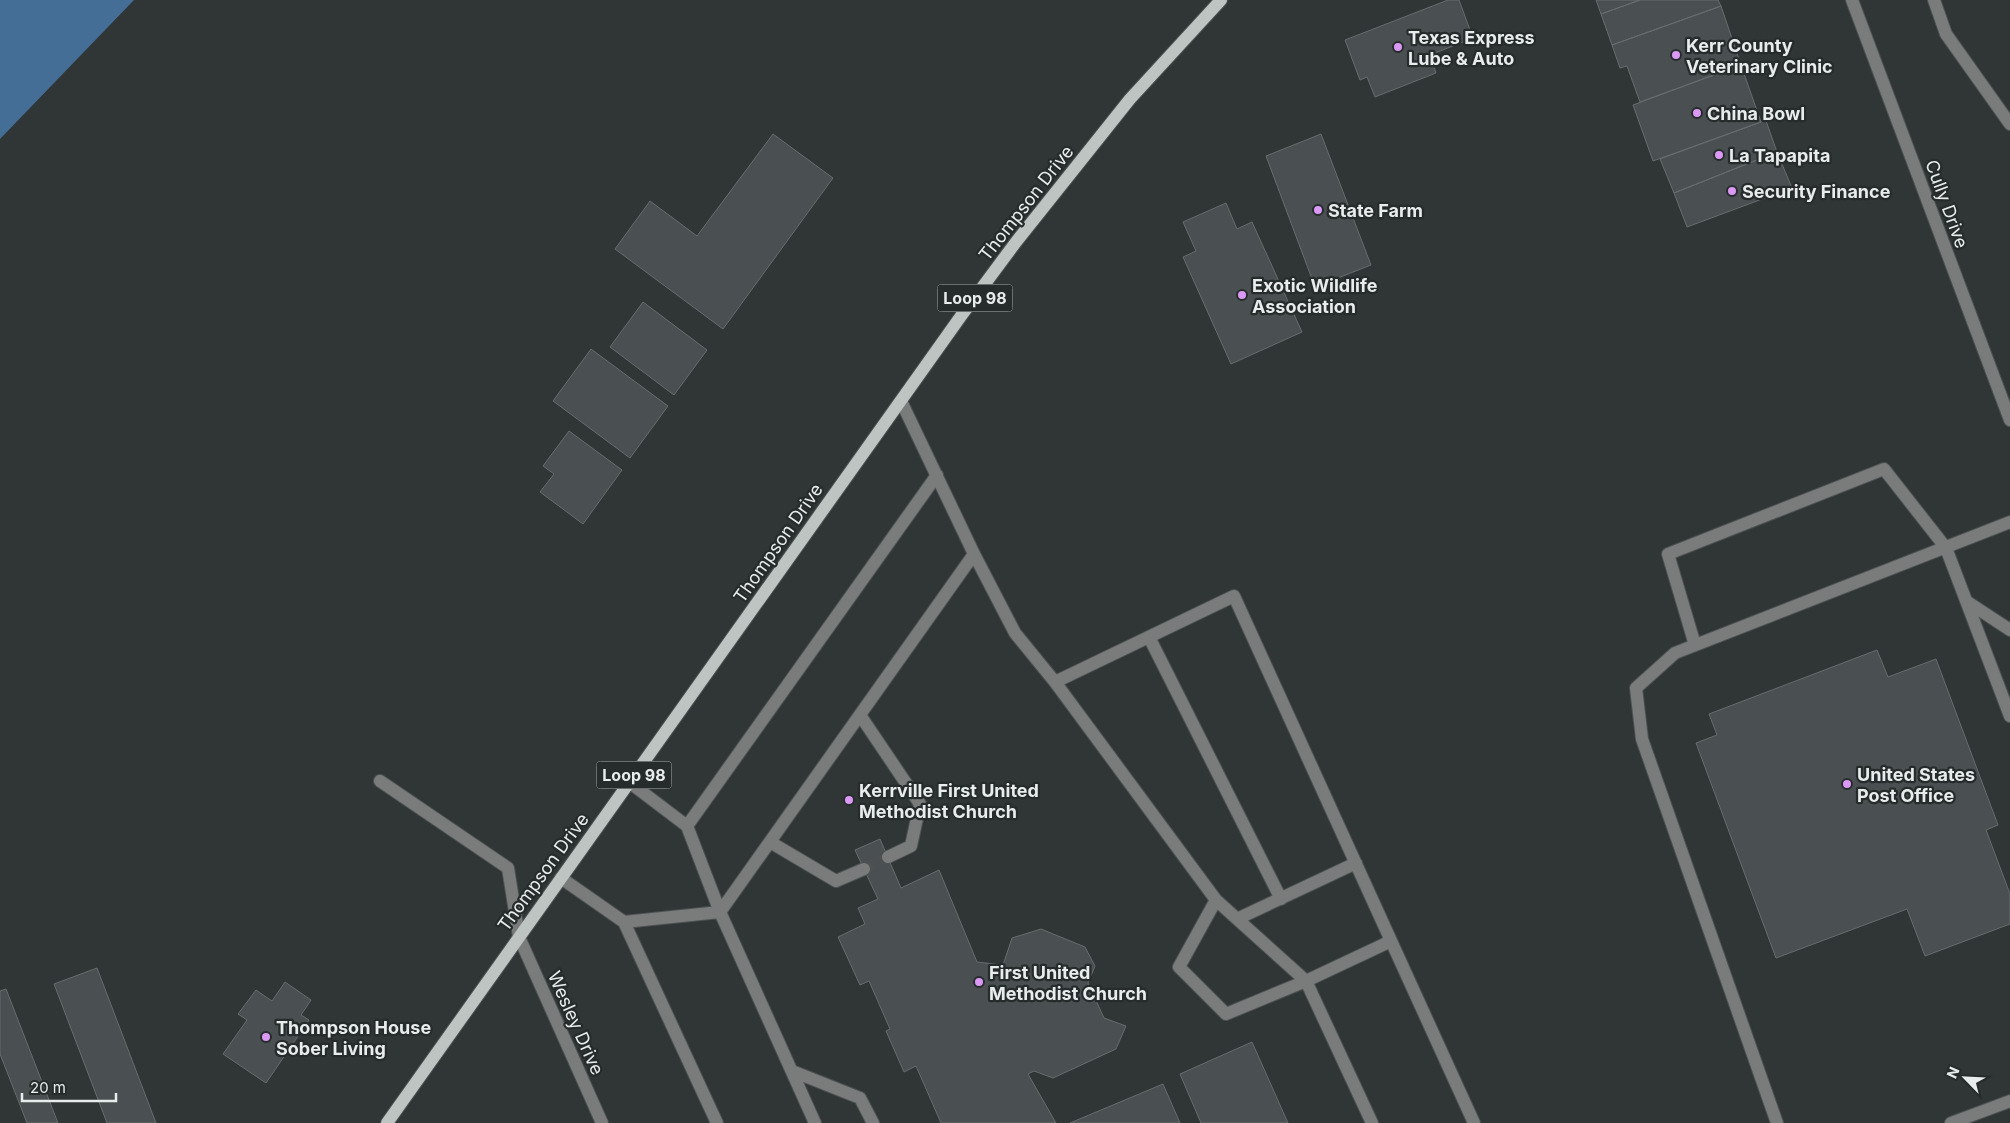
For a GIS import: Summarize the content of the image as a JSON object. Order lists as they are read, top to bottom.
{
  "streets": {
    "main road": ["Thompson Drive", "Loop 98"],
    "street": ["Cully Drive", "Wesley Drive"]
  },
  "crossings": [
    ["Thompson Drive", "Wesley Drive"]
  ],
  "places": [
    "Texas Express Lube & Auto",
    "Kerr County Veterinary Clinic",
    "China Bowl",
    "La Tapapita",
    "Security Finance",
    "State Farm",
    "Exotic Wildlife Association",
    "United States Post Office",
    "Kerrville First United Methodist Church",
    "First United Methodist Church",
    "Thompson House Sober Living"
  ],
  "scale_bar": "20 m",
  "north": "top left"
}
